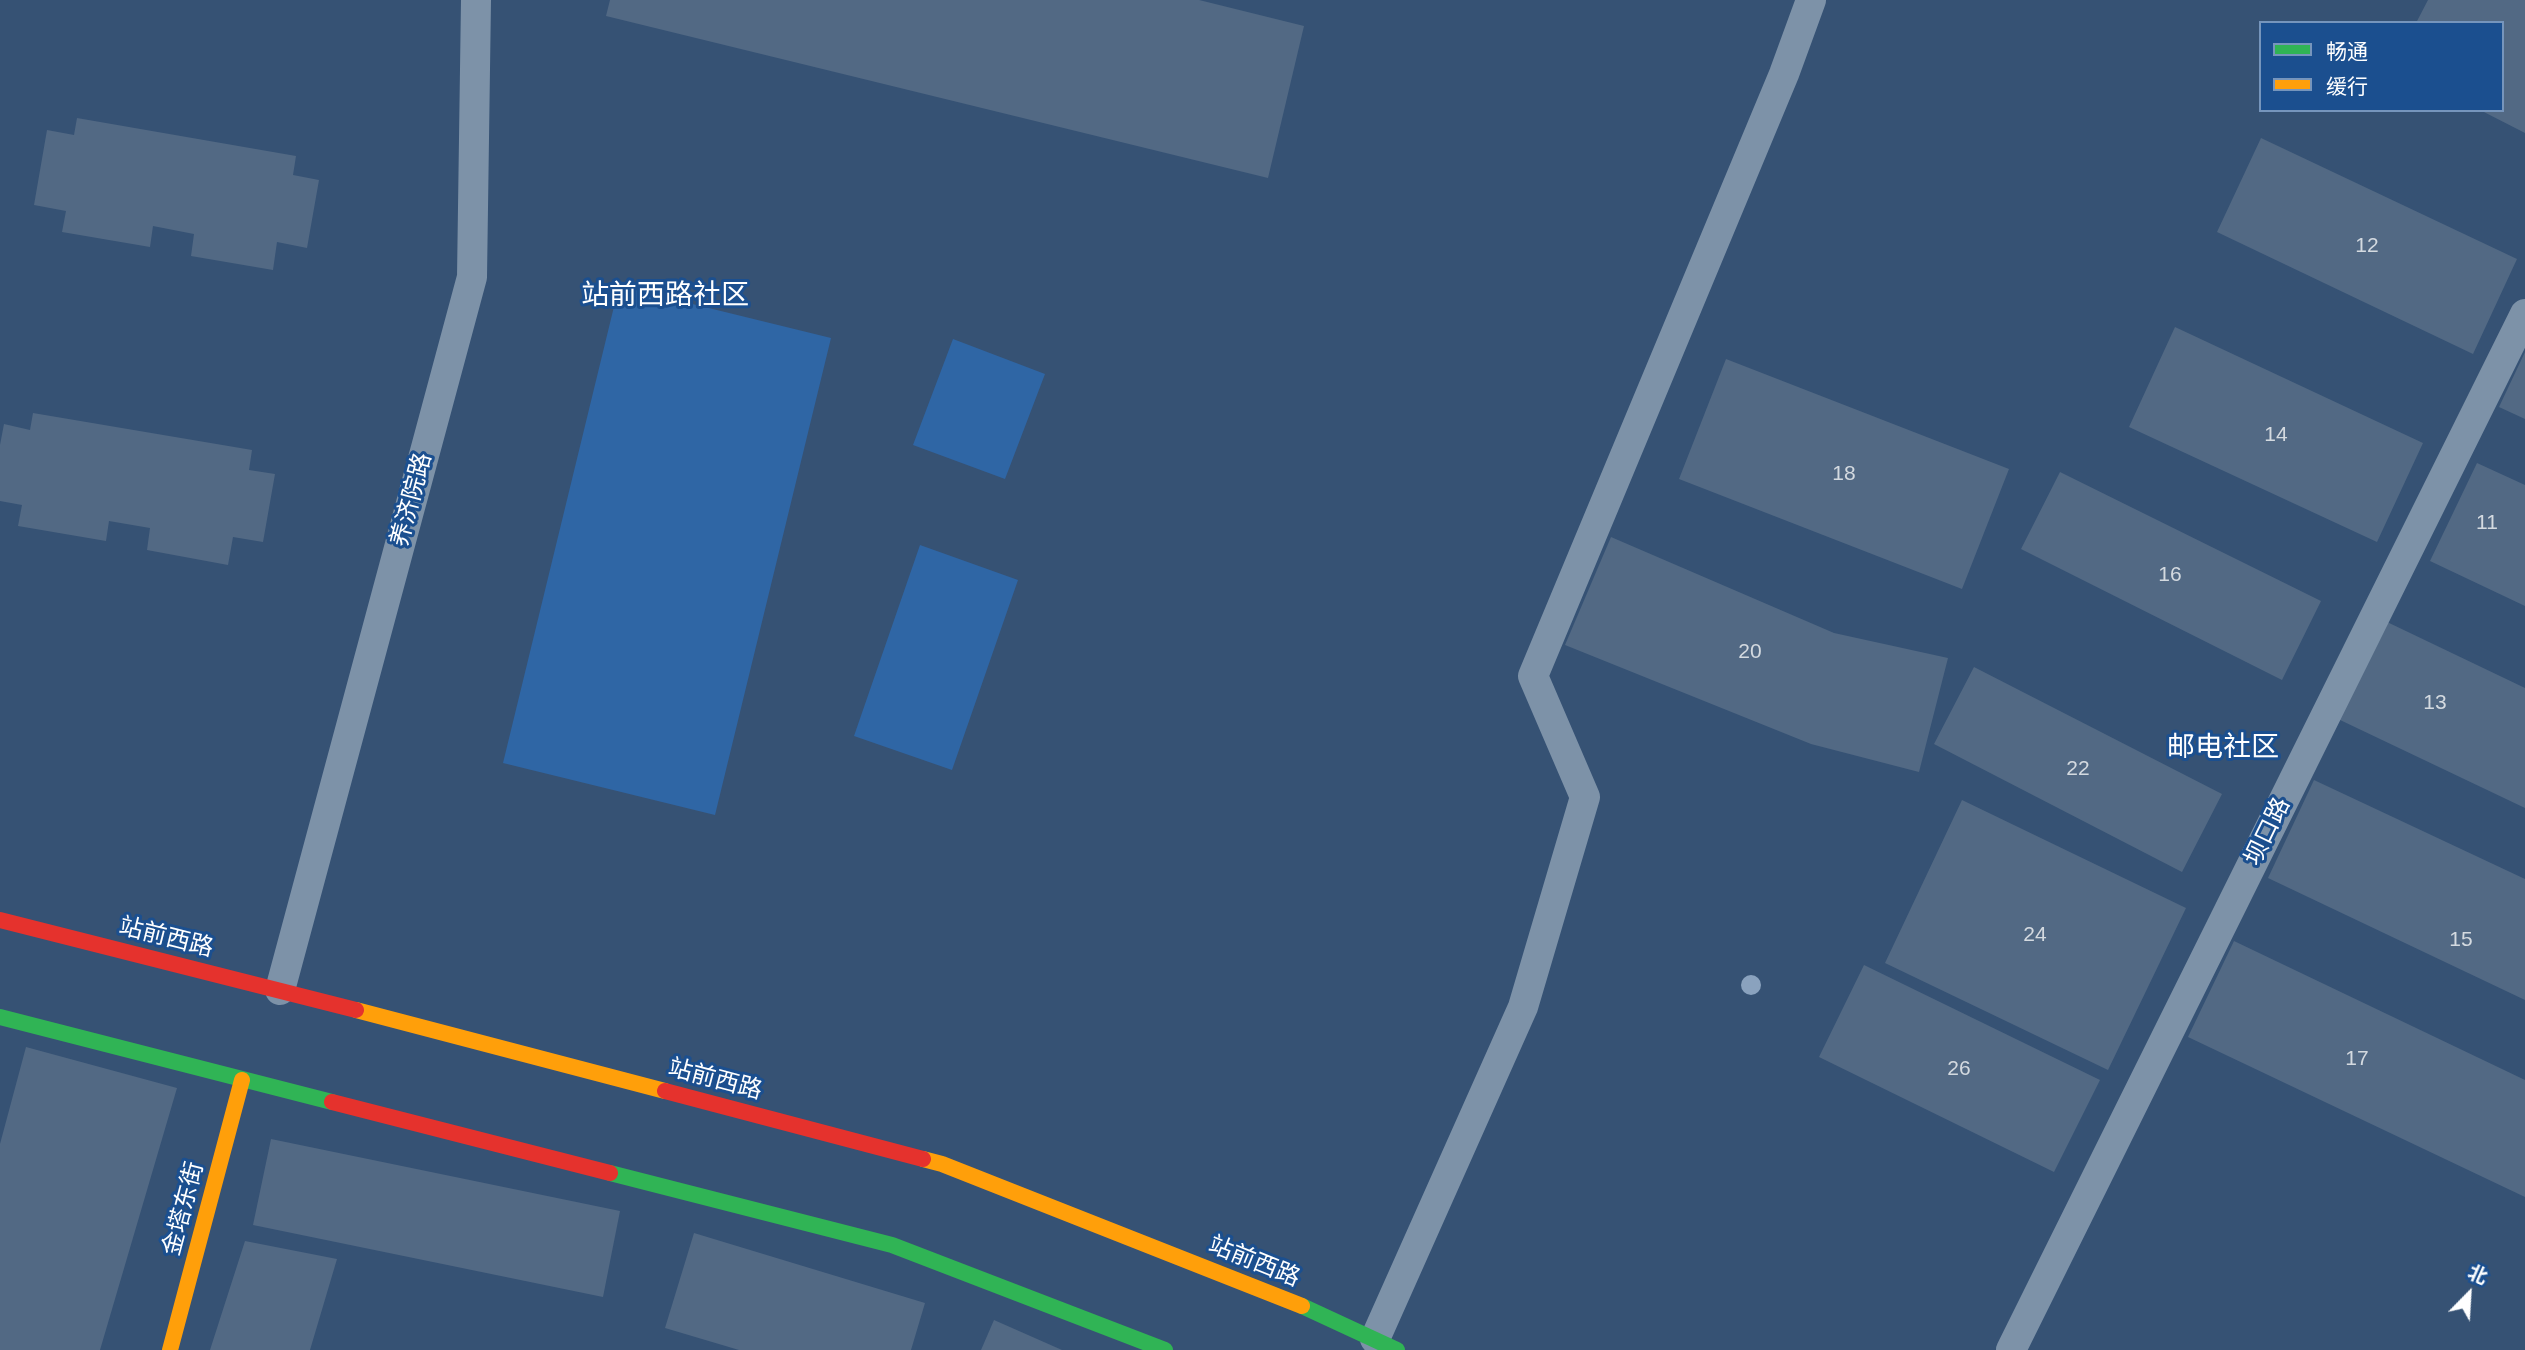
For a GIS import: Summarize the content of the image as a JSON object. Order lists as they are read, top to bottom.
{
  "streets": {
    "main road": ["站前西路", "金塔东街"],
    "lane": ["养济院路", "坝口路"]
  },
  "crossings": [
    ["养济院路", "站前西路"]
  ],
  "districts": ["站前西路社区", "邮电社区"],
  "house_numbers": [
    "12",
    "14",
    "18",
    "11",
    "16",
    "20",
    "13",
    "22",
    "24",
    "15",
    "17",
    "26"
  ],
  "legend": ["畅通", "缓行"],
  "north": "top right"
}
